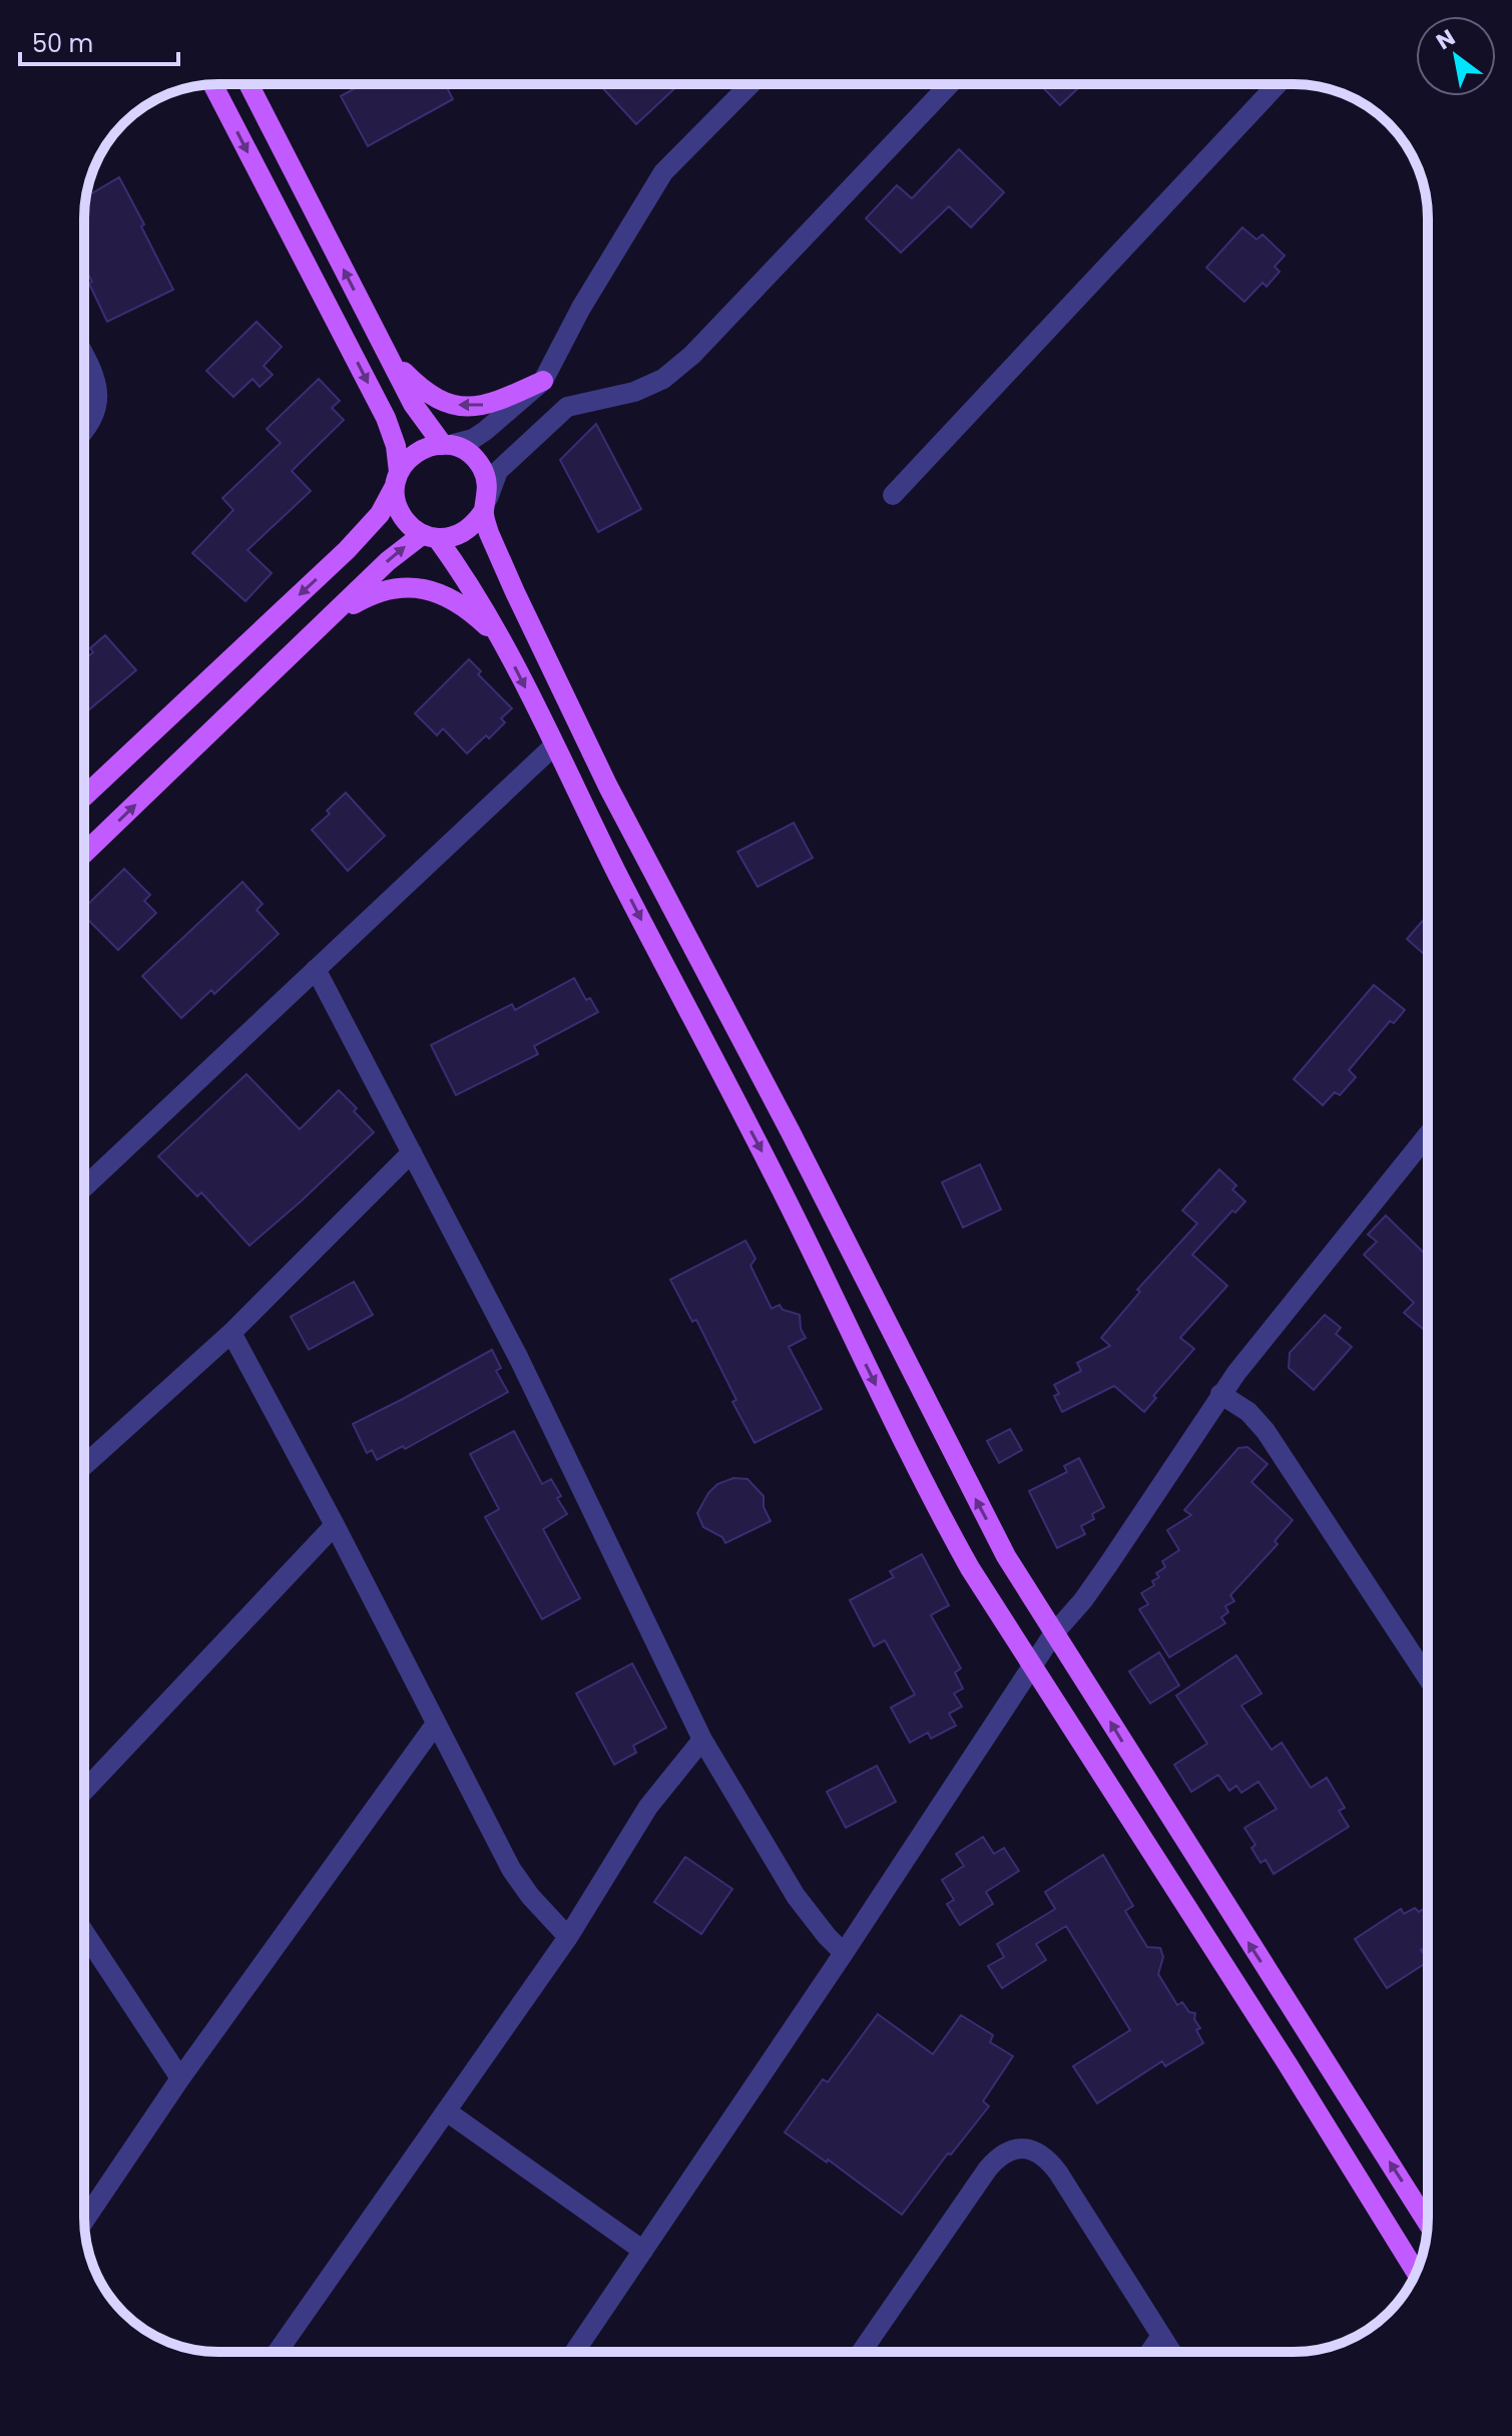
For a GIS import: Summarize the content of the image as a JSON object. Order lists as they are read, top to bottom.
{
  "scale_bar": "50 m",
  "north": "top left"
}
